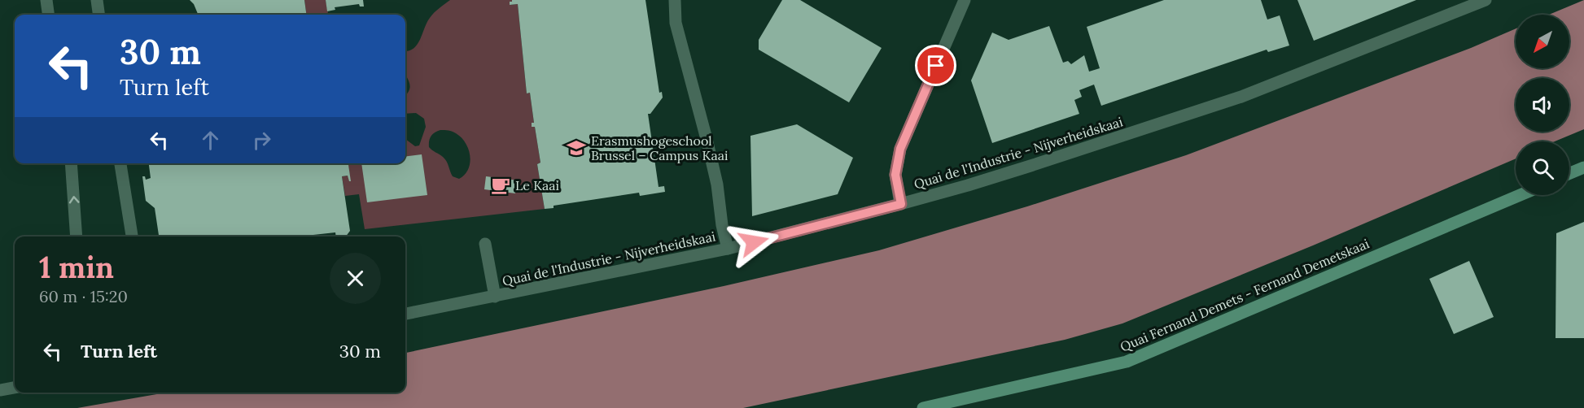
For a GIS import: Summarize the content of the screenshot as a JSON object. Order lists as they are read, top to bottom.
{
  "streets": {
    "street": ["Quai de l'Industrie - Nijverheidskaai", "Quai Fernand Demets - Fernand Demetskaai"]
  },
  "places": {
    "school or university": ["Erasmushogeschool Brussel – Campus Kaai"],
    "cafe": ["Le Kaai"]
  },
  "north": "bottom left",
  "page": {
    "turn": ["30 m", "Turn left"],
    "heading": ["1 min", "60 m · 15:20"],
    "list": [
      {
        "name": "Turn left",
        "value": "30 m"
      }
    ]
  }
}
